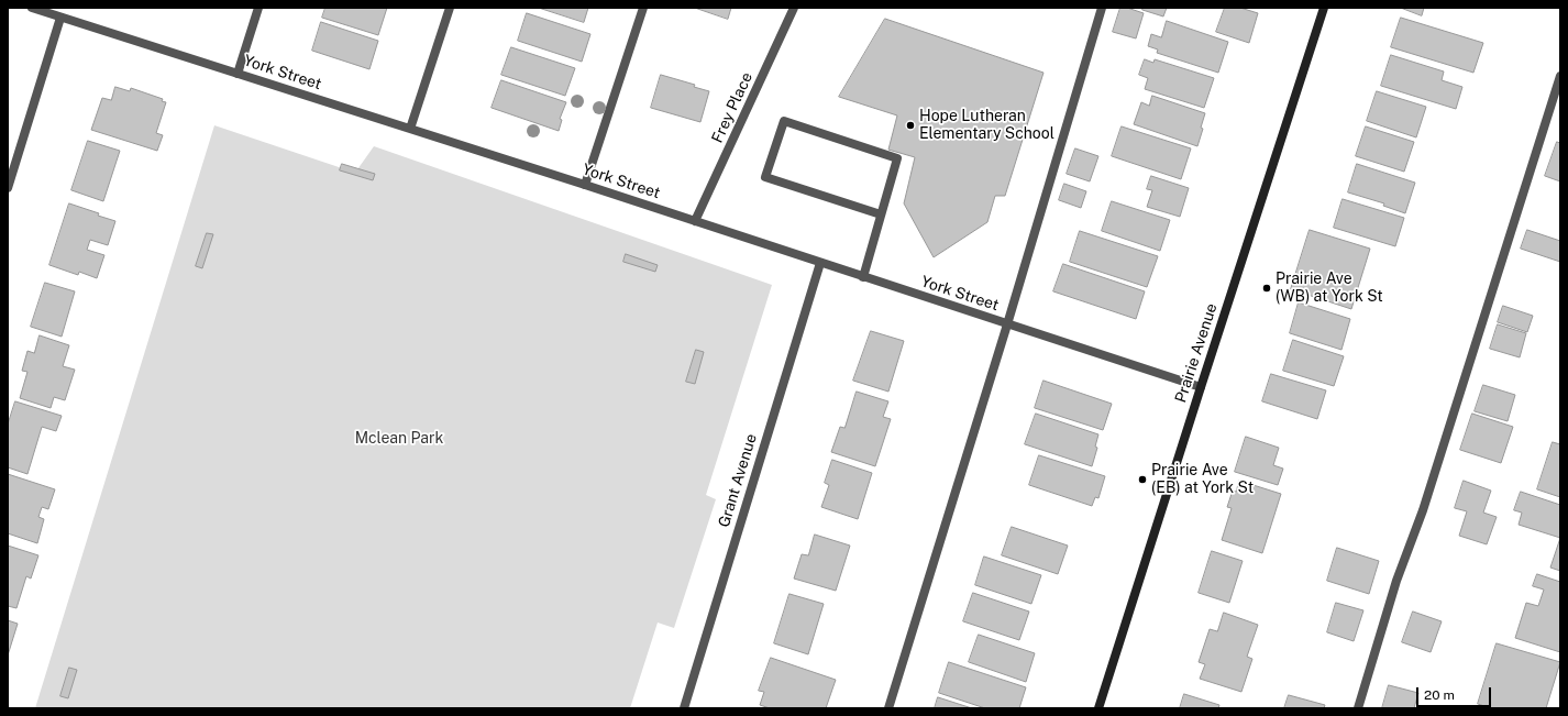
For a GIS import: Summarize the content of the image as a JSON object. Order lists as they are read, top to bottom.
{
  "streets": {
    "main road": ["Prairie Avenue"],
    "street": ["York Street", "Frey Place", "Grant Avenue"]
  },
  "crossings": [
    ["York Street", "Frey Place"],
    ["York Street", "Prairie Avenue"],
    ["York Street", "Grant Avenue"]
  ],
  "parks": ["Mclean Park"],
  "places": ["Hope Lutheran Elementary School", "Prairie Ave (WB) at York St", "Prairie Ave (EB) at York St"],
  "scale_bar": "20 m"
}
